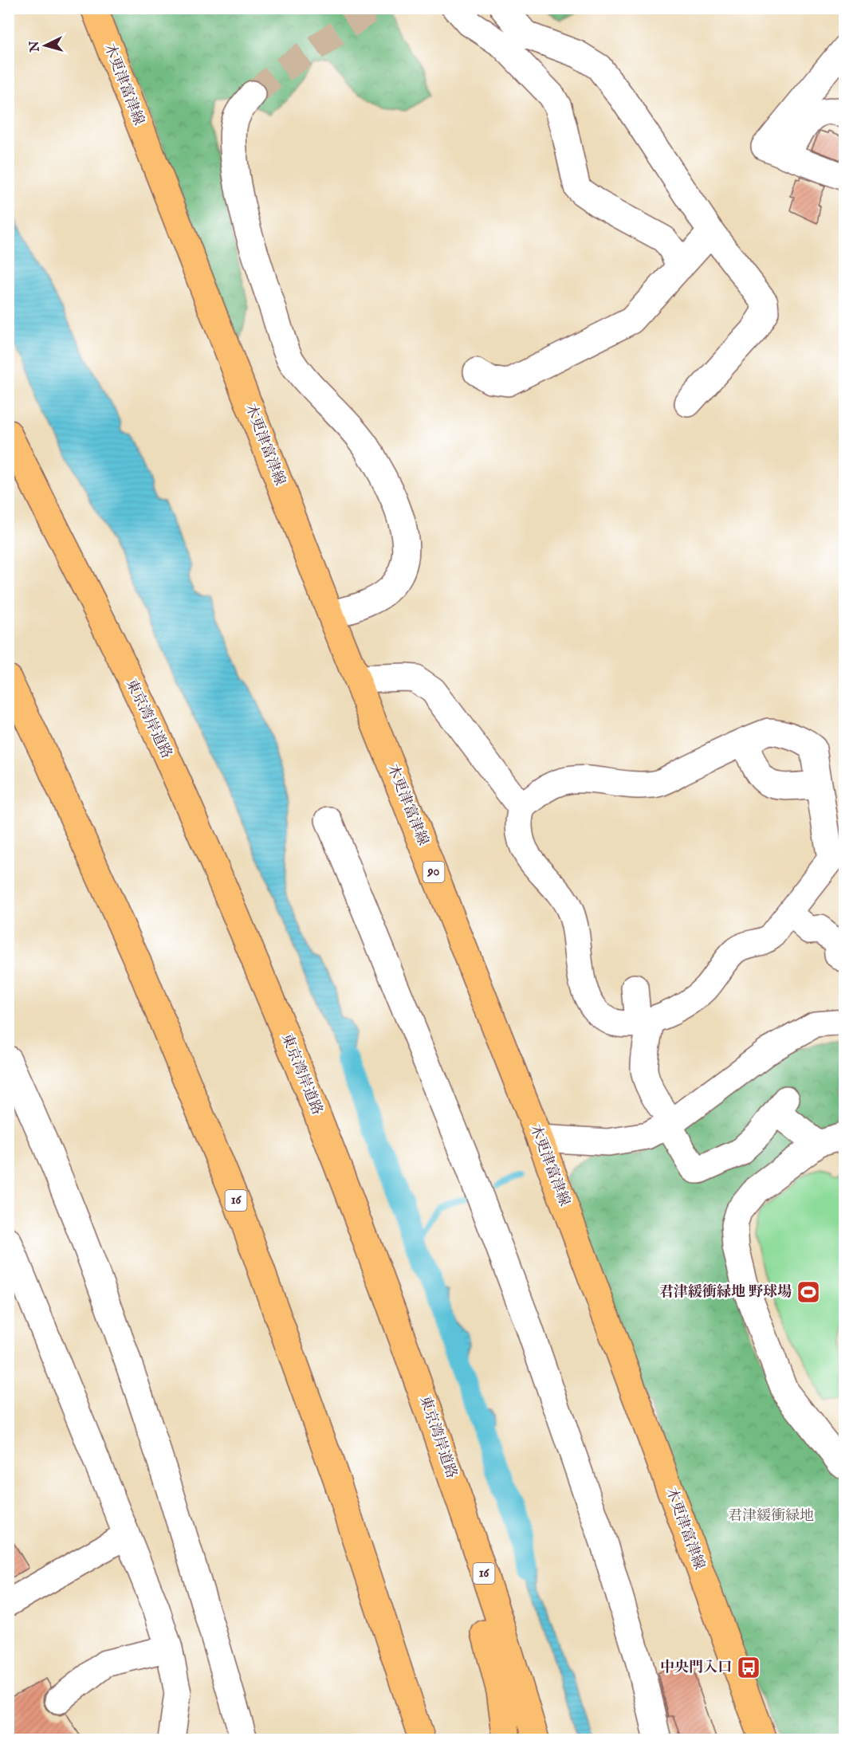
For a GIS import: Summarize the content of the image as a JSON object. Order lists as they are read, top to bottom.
{
  "streets": {
    "main road": [
      "木更津富津線",
      "東京湾岸道路",
      "90",
      "16"
    ]
  },
  "parks": ["君津緩衝緑地"],
  "places": {
    "sports": ["君津緩衝緑地 野球場"],
    "bus stop": ["中央門入口"]
  },
  "north": "left"
}
